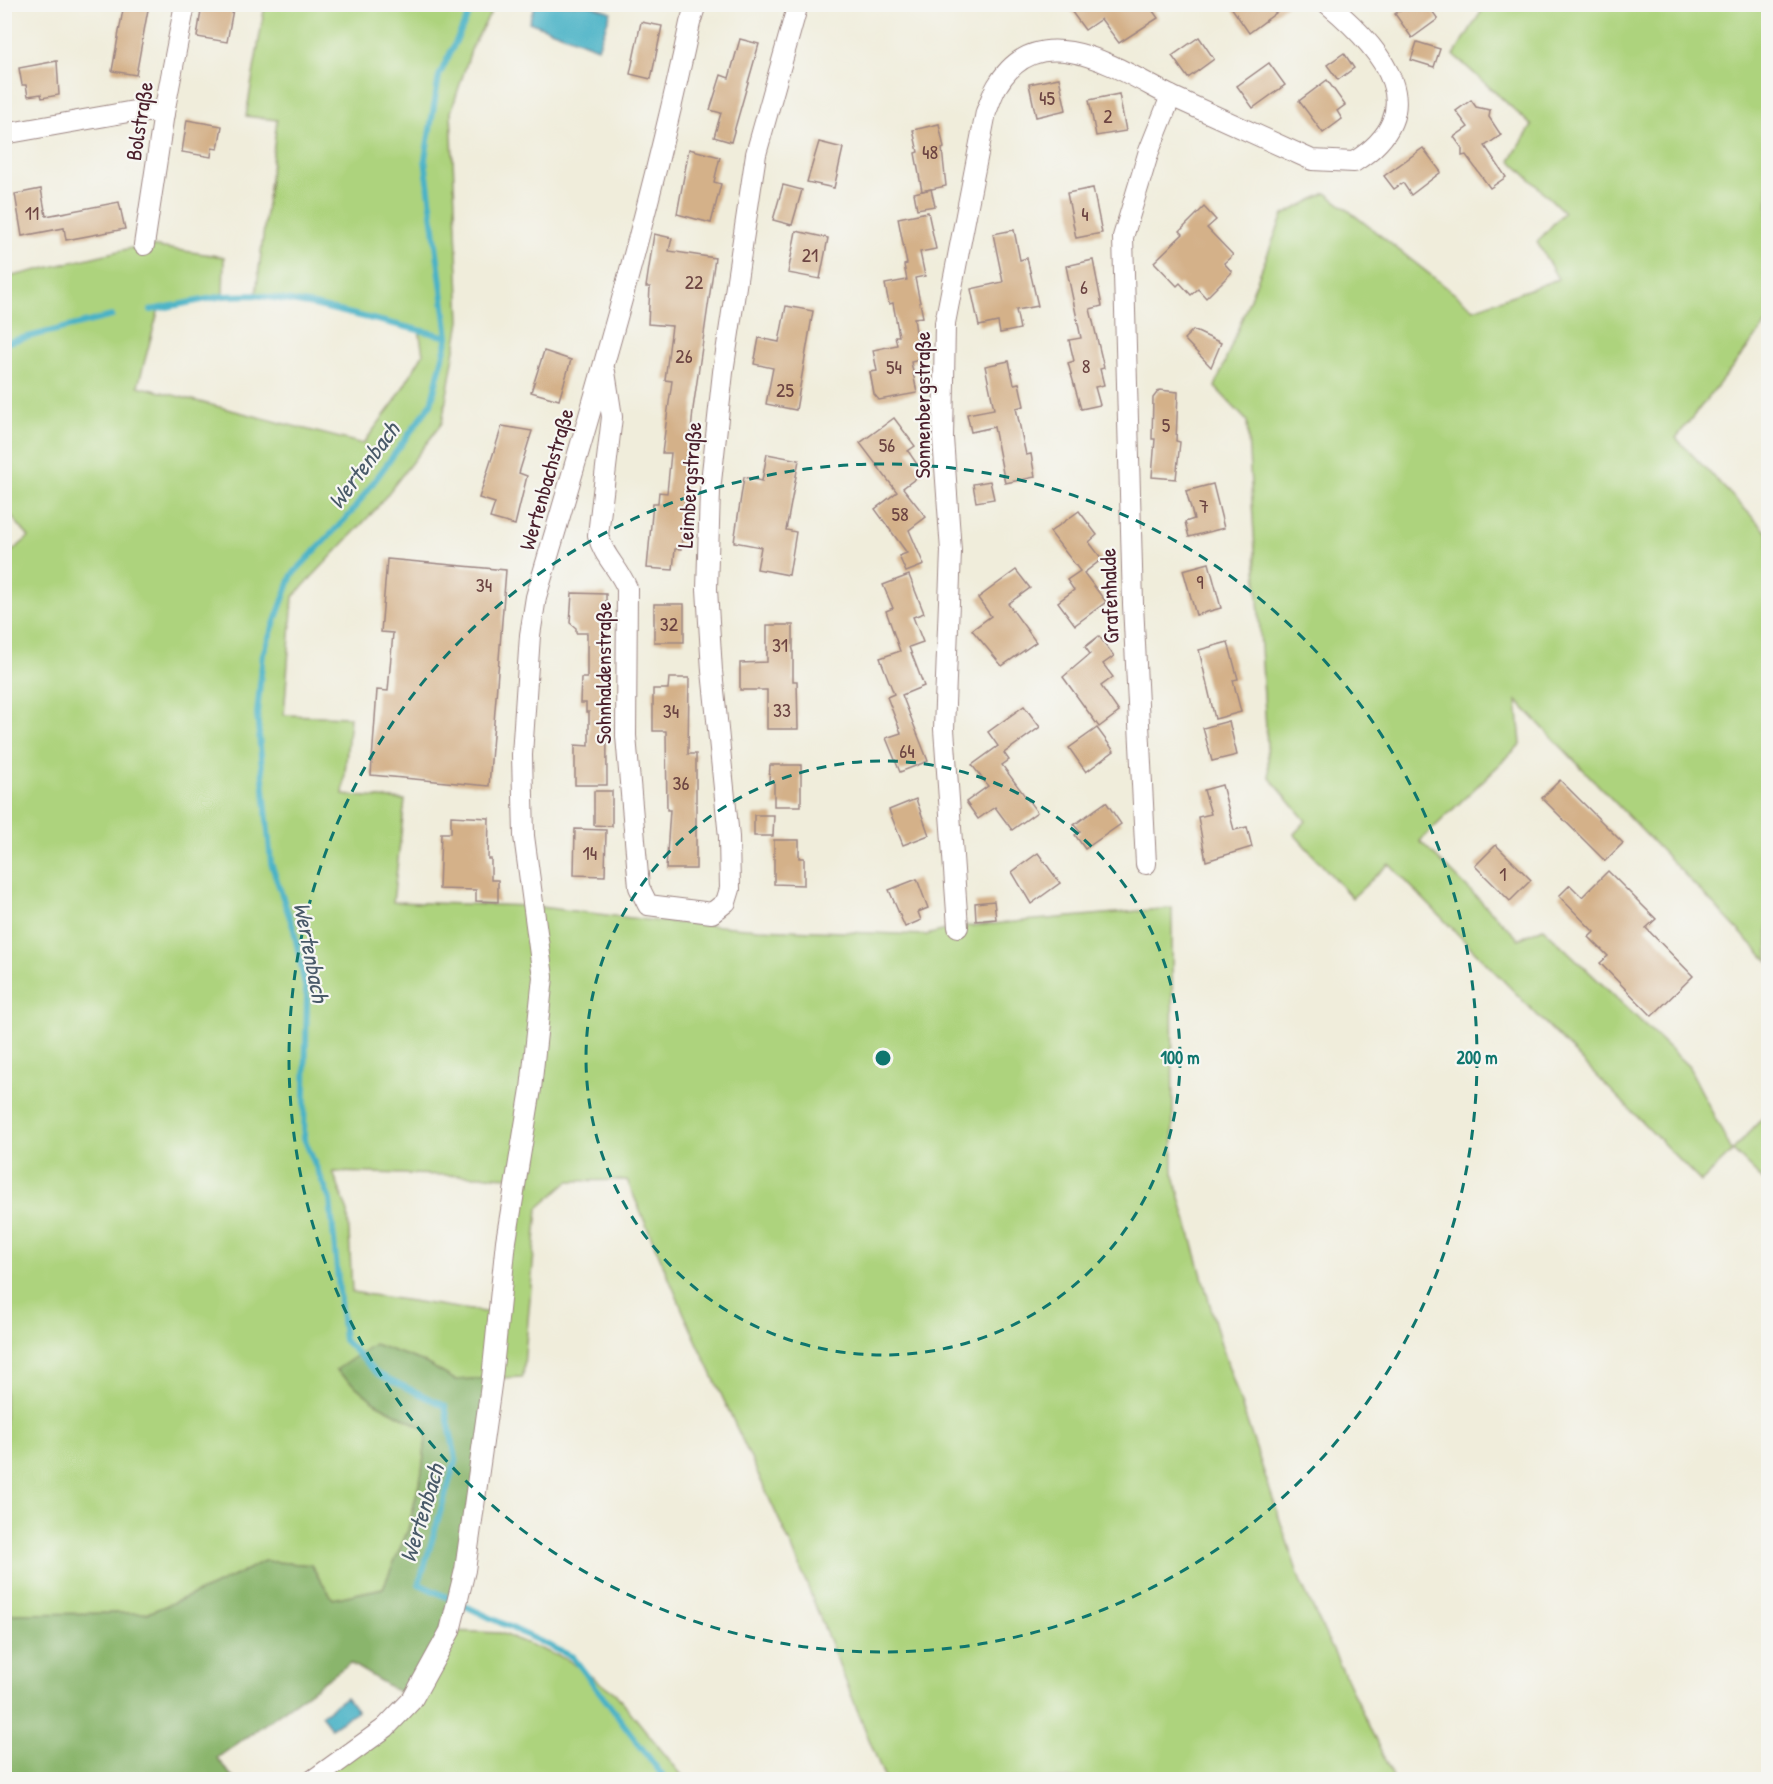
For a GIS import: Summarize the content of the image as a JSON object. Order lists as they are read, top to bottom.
{
  "streets": {
    "street": [
      "Bolstraße",
      "Sonnenbergstraße",
      "Wertenbachstraße",
      "Leimbergstraße",
      "Grafenhalde",
      "Sohnhaldenstraße"
    ]
  },
  "crossings": [
    ["Sonnenbergstraße", "Grafenhalde"],
    ["Wertenbachstraße", "Sohnhaldenstraße"],
    ["Leimbergstraße", "Sohnhaldenstraße"]
  ],
  "water": ["Wertenbach"],
  "house_numbers": [
    "45",
    "2",
    "48",
    "11",
    "4",
    "21",
    "22",
    "6",
    "26",
    "8",
    "54",
    "25",
    "5",
    "56",
    "7",
    "58",
    "9",
    "34",
    "32",
    "31",
    "33",
    "34",
    "64",
    "36",
    "14",
    "1"
  ],
  "rings": ["100 m", "200 m"]
}
